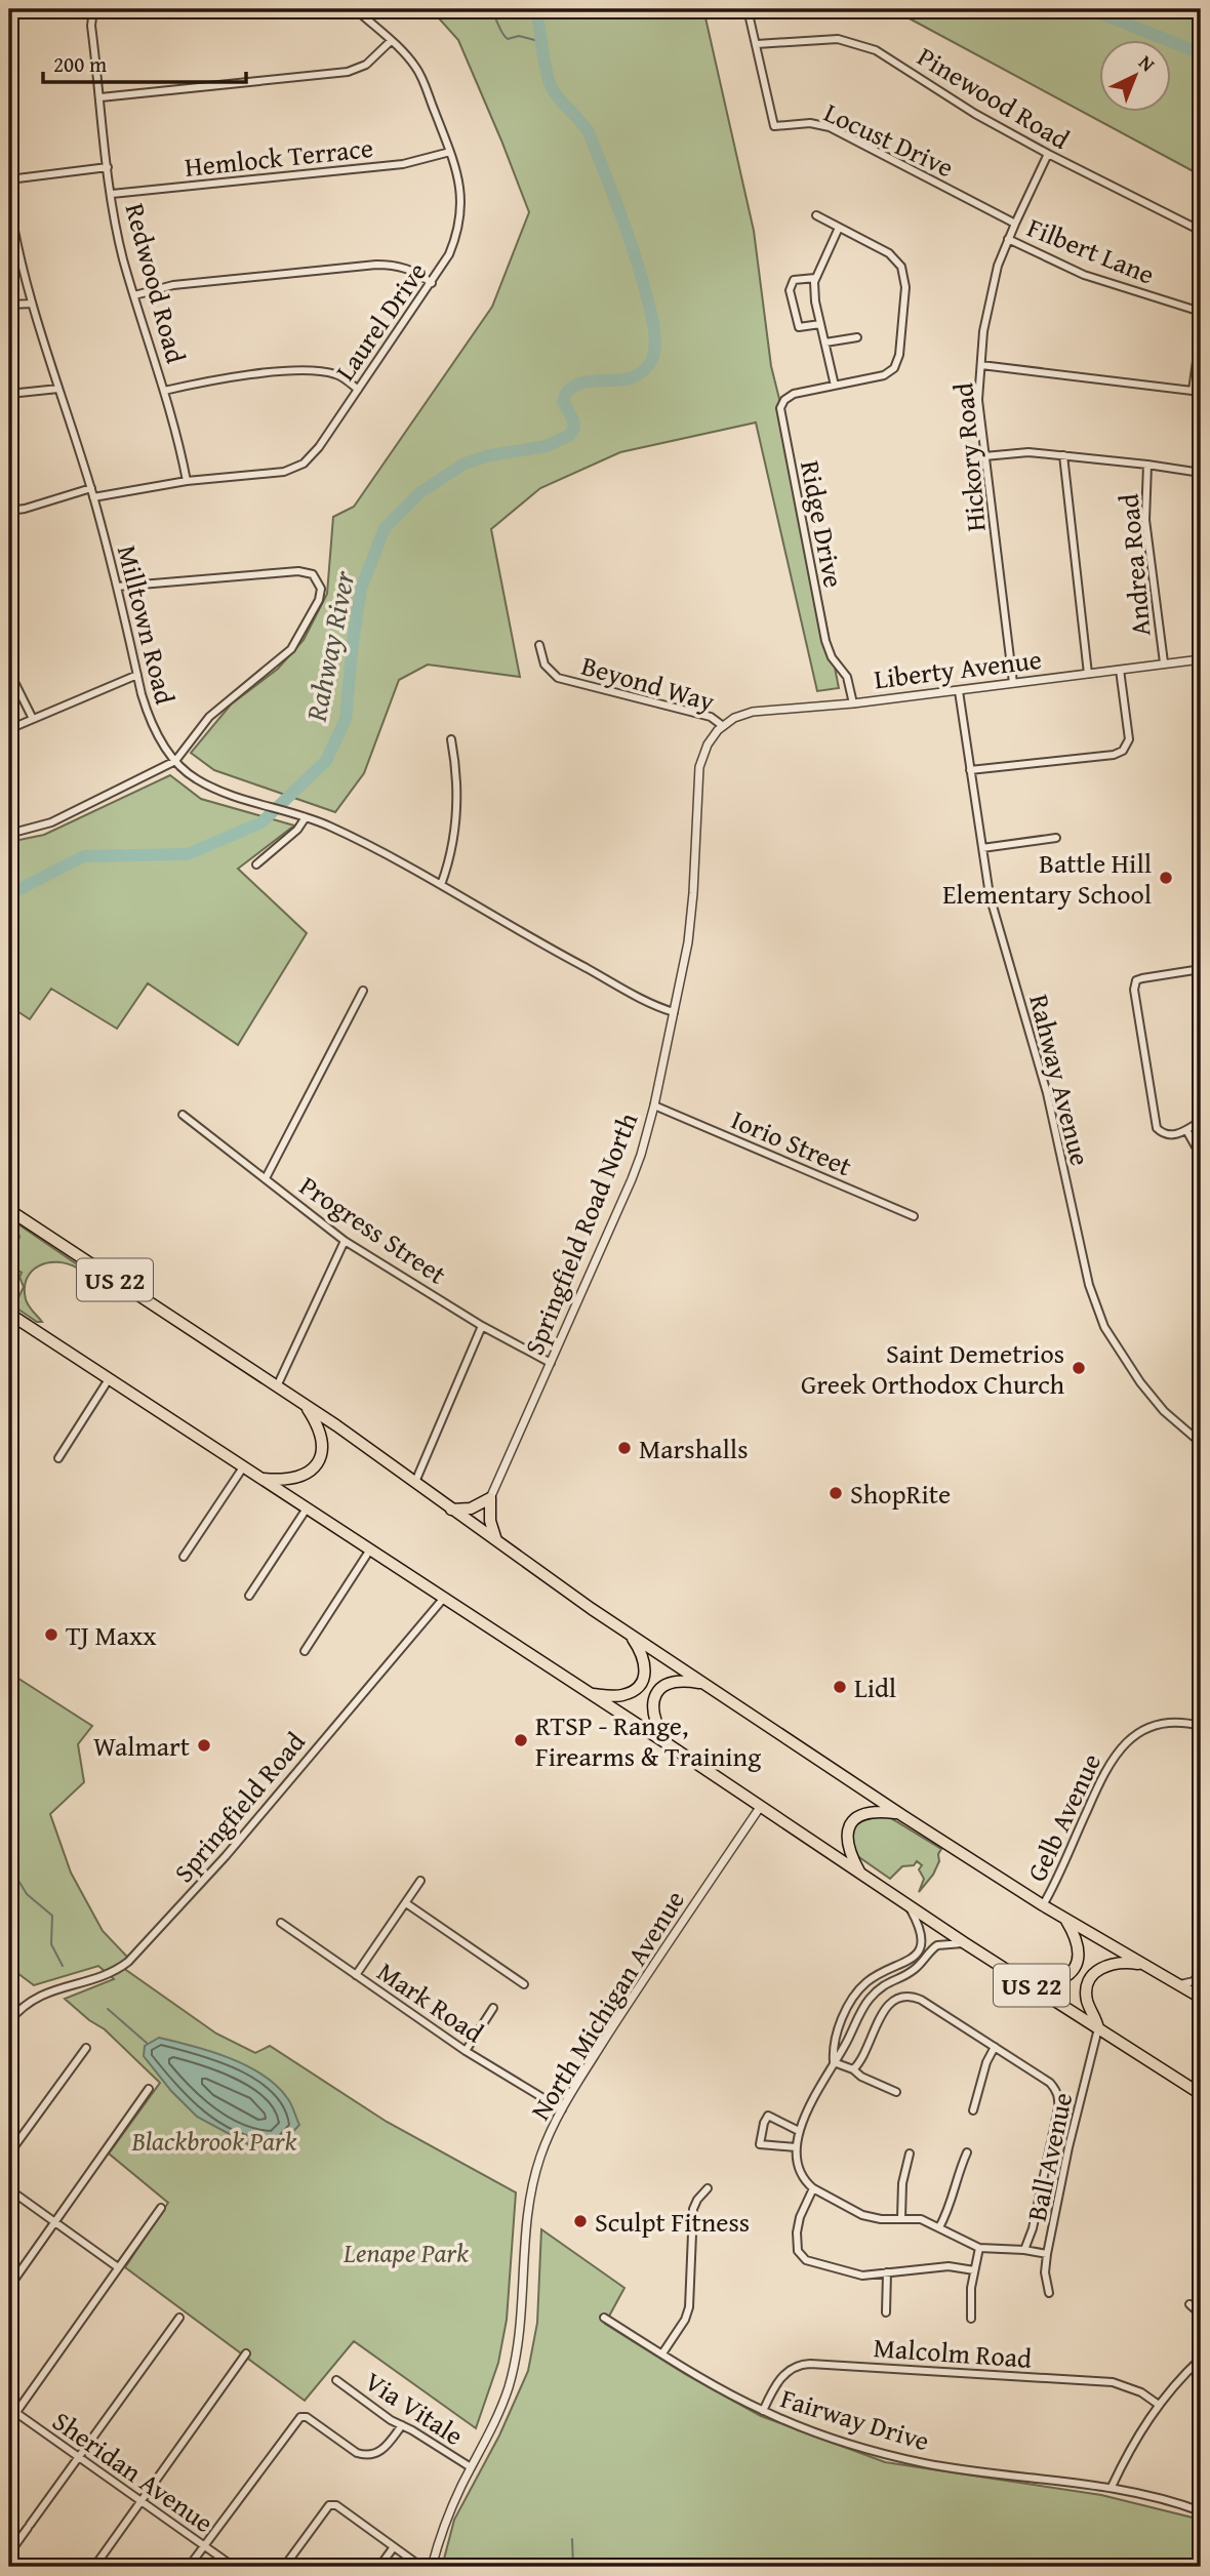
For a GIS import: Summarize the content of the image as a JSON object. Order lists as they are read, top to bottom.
{
  "streets": {
    "highway": ["US 22"],
    "street": [
      "Pinewood Road",
      "Locust Drive",
      "Hemlock Terrace",
      "Filbert Lane",
      "Redwood Road",
      "Laurel Drive",
      "Hickory Road",
      "Ridge Drive",
      "Andrea Road",
      "Milltown Road",
      "Liberty Avenue",
      "Beyond Way",
      "Rahway Avenue",
      "Iorio Street",
      "Progress Street",
      "Springfield Road North",
      "Springfield Road",
      "Gelb Avenue",
      "Mark Road",
      "North Michigan Avenue",
      "Ball Avenue",
      "Malcolm Road",
      "Via Vitale",
      "Fairway Drive",
      "Sheridan Avenue"
    ]
  },
  "crossings": [
    ["Pinewood Road", "Locust Drive"],
    ["Pinewood Road", "Hickory Road"],
    ["Locust Drive", "Hickory Road"],
    ["Hemlock Terrace", "Redwood Road"],
    ["Hemlock Terrace", "Laurel Drive"],
    ["Filbert Lane", "Hickory Road"],
    ["Redwood Road", "Laurel Drive"],
    ["Laurel Drive", "Milltown Road"],
    ["Hickory Road", "Liberty Avenue"],
    ["Ridge Drive", "Liberty Avenue"],
    ["Andrea Road", "Liberty Avenue"],
    ["Milltown Road", "Springfield Road North"],
    ["Liberty Avenue", "Beyond Way"],
    ["Liberty Avenue", "Rahway Avenue"],
    ["Liberty Avenue", "Springfield Road North"],
    ["Beyond Way", "Springfield Road North"],
    ["Iorio Street", "Springfield Road North"],
    ["Progress Street", "Springfield Road North"],
    ["US 22", "Springfield Road"],
    ["US 22", "Gelb Avenue"],
    ["US 22", "North Michigan Avenue"],
    ["US 22", "Ball Avenue"],
    ["Mark Road", "North Michigan Avenue"],
    ["North Michigan Avenue", "Via Vitale"],
    ["Malcolm Road", "Fairway Drive"]
  ],
  "water": ["Rahway River"],
  "parks": ["Blackbrook Park", "Lenape Park"],
  "places": [
    "Battle Hill Elementary School",
    "Saint Demetrios Greek Orthodox Church",
    "Marshalls",
    "ShopRite",
    "TJ Maxx",
    "Lidl",
    "RTSP - Range, Firearms & Training",
    "Walmart",
    "Sculpt Fitness"
  ],
  "scale_bar": "200 m",
  "north": "top right"
}
